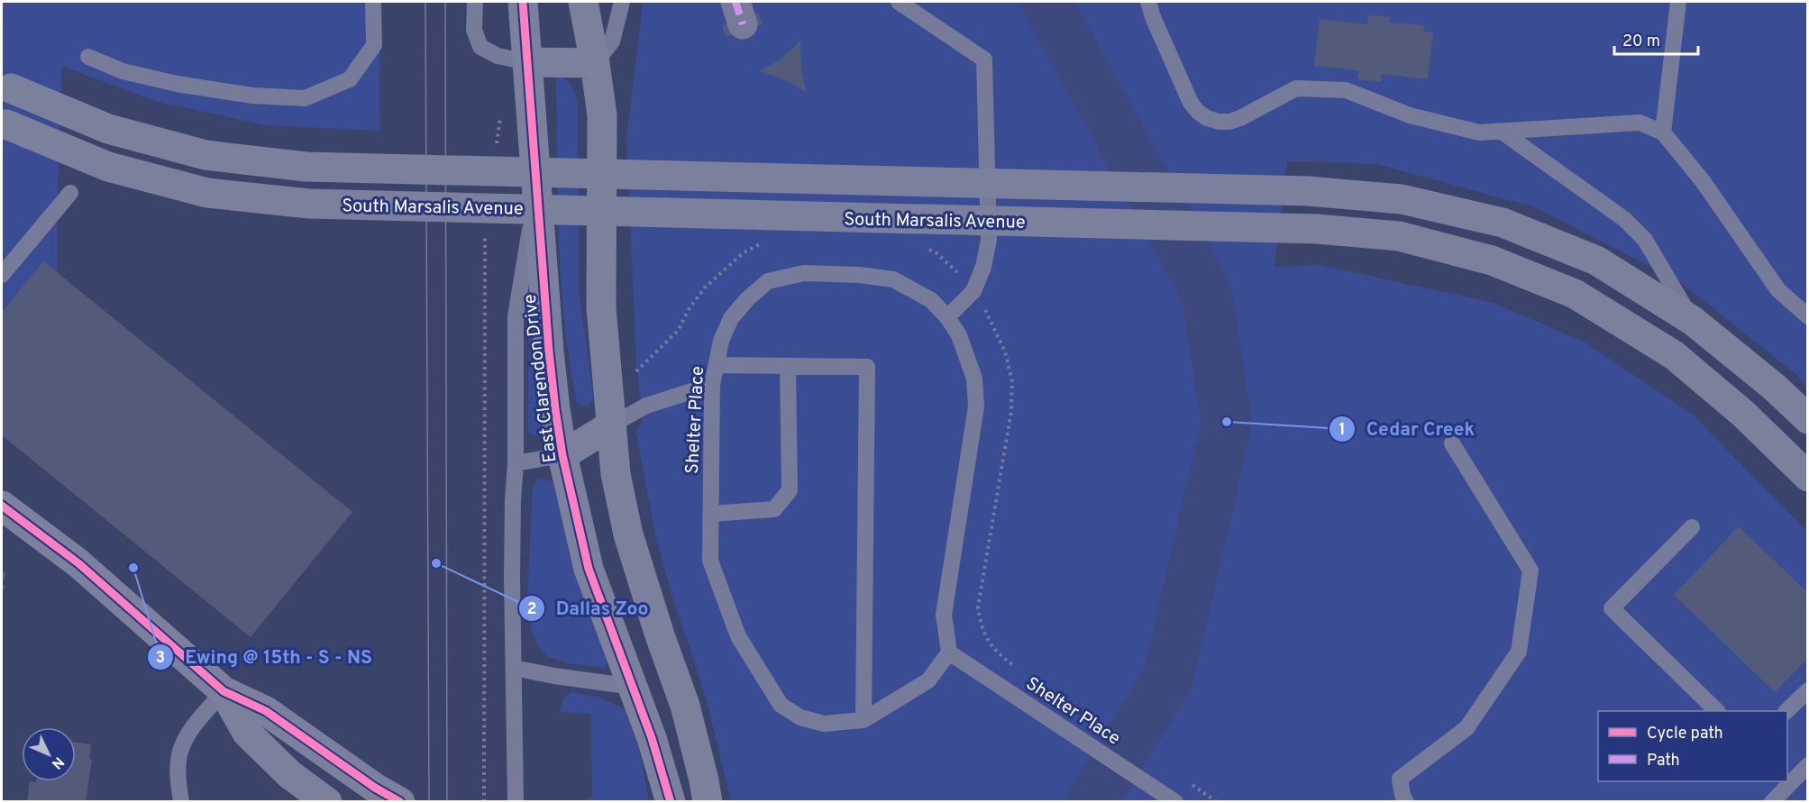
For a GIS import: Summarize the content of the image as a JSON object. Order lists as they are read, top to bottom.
{
  "streets": {
    "main road": ["South Marsalis Avenue", "East Clarendon Drive"],
    "lane": ["Shelter Place"]
  },
  "places": ["Cedar Creek", "Dallas Zoo", "Ewing @ 15th - S - NS"],
  "legend": ["Cycle path", "Path"],
  "scale_bar": "20 m",
  "north": "bottom right"
}
